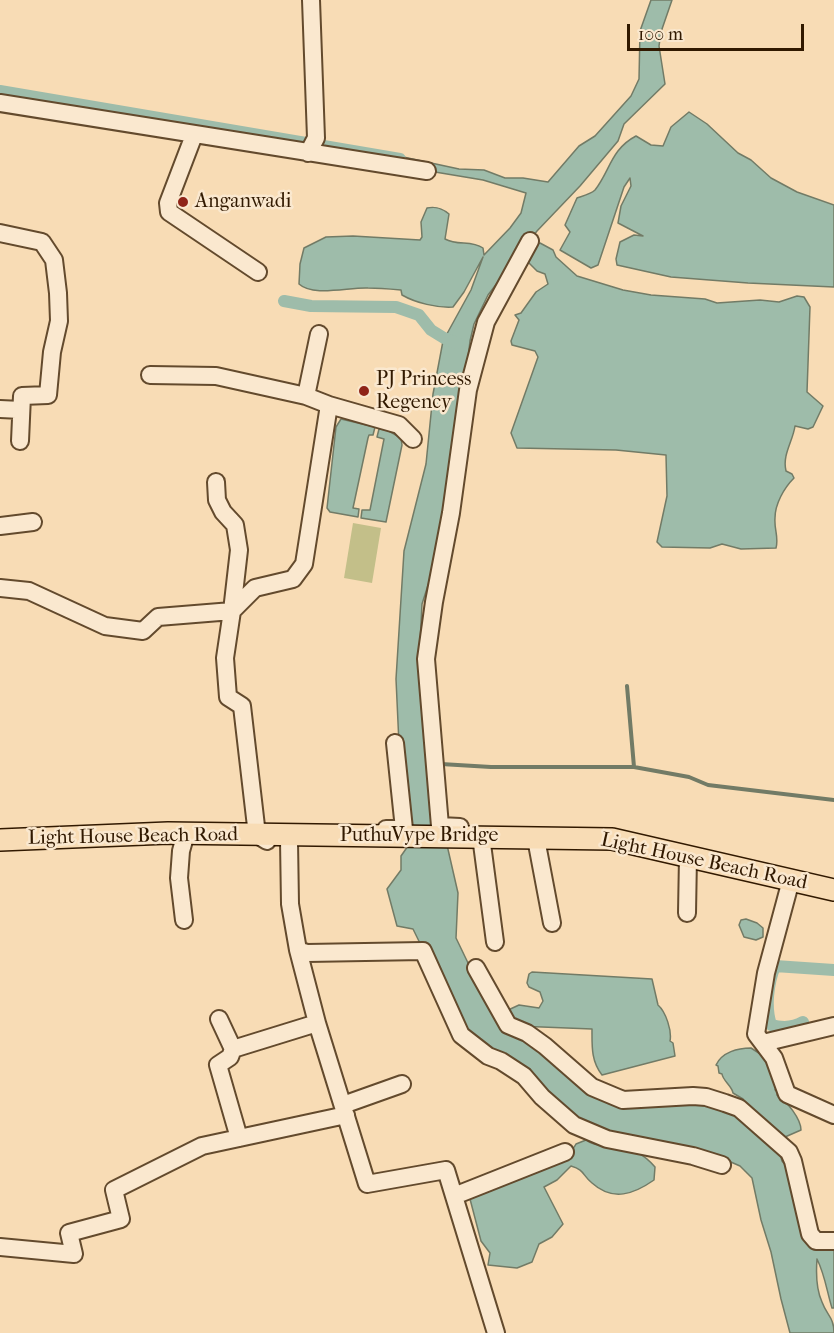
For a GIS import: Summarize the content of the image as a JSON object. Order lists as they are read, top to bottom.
{
  "streets": {
    "main road": ["PuthuVype Bridge", "Light House Beach Road"]
  },
  "crossings": [
    ["PuthuVype Bridge", "Light House Beach Road"]
  ],
  "places": ["Anganwadi", "PJ Princess Regency"],
  "scale_bar": "100 m"
}
